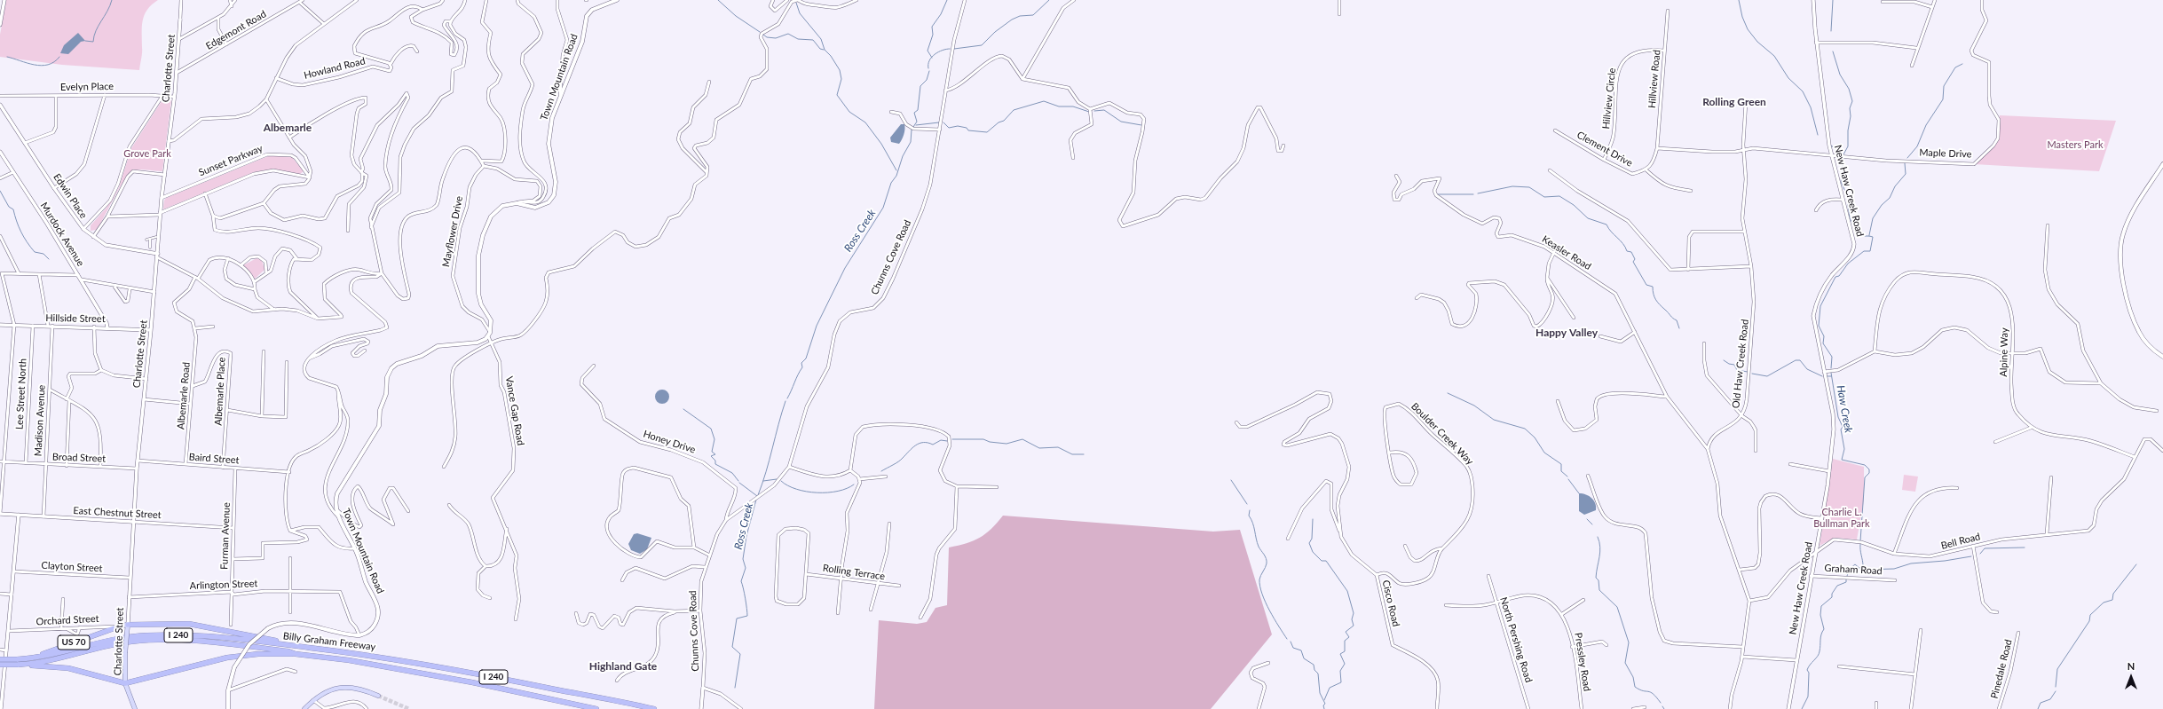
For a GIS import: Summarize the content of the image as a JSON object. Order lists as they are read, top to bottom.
{
  "streets": {
    "highway": ["I 240", "Billy Graham Freeway", "US 70"],
    "main road": ["Charlotte Street", "Town Mountain Road"],
    "street": [
      "Edgemont Road",
      "Howland Road",
      "Hillview Road",
      "Evelyn Place",
      "Hillview Circle",
      "Clement Drive",
      "Maple Drive",
      "Sunset Parkway",
      "New Haw Creek Road",
      "Edwin Place",
      "Mayflower Drive",
      "Murdock Avenue",
      "Keasler Road",
      "Chunns Cove Road",
      "Hillside Street",
      "Alpine Way",
      "Old Haw Creek Road",
      "Albemarle Place",
      "Lee Street North",
      "Albemarle Road",
      "Vance Gap Road",
      "Madison Avenue",
      "Boulder Creek Way",
      "Honey Drive",
      "Broad Street",
      "Baird Street",
      "East Chestnut Street",
      "Furman Avenue",
      "Bell Road",
      "Clayton Street",
      "Graham Road",
      "Rolling Terrace",
      "Arlington Street",
      "Cisco Road",
      "Orchard Street",
      "North Pershing Road",
      "Pressley Road",
      "Pinedale Road"
    ]
  },
  "crossings": [
    ["Edgemont Road", "Charlotte Street"],
    ["Charlotte Street", "Evelyn Place"],
    ["Charlotte Street", "Sunset Parkway"],
    ["Charlotte Street", "Edwin Place"],
    ["Charlotte Street", "Hillside Street"],
    ["Charlotte Street", "Broad Street"],
    ["Charlotte Street", "Baird Street"],
    ["Charlotte Street", "East Chestnut Street"],
    ["Charlotte Street", "Clayton Street"],
    ["Charlotte Street", "Arlington Street"],
    ["Charlotte Street", "Orchard Street"],
    ["Charlotte Street", "US 70"],
    ["Town Mountain Road", "Mayflower Drive"],
    ["Town Mountain Road", "Vance Gap Road"],
    ["Town Mountain Road", "Arlington Street"],
    ["Hillview Road", "Hillview Circle"],
    ["Hillview Road", "Maple Drive"],
    ["Hillview Circle", "Clement Drive"],
    ["Maple Drive", "New Haw Creek Road"],
    ["Maple Drive", "Old Haw Creek Road"],
    ["New Haw Creek Road", "Bell Road"],
    ["New Haw Creek Road", "Graham Road"],
    ["Mayflower Drive", "Vance Gap Road"],
    ["Murdock Avenue", "Hillside Street"],
    ["Keasler Road", "Old Haw Creek Road"],
    ["Chunns Cove Road", "Honey Drive"],
    ["Hillside Street", "Lee Street North"],
    ["Hillside Street", "Madison Avenue"],
    ["Alpine Way", "Bell Road"],
    ["Albemarle Place", "Albemarle Road"],
    ["Albemarle Place", "Baird Street"],
    ["Lee Street North", "Broad Street"],
    ["Albemarle Road", "Baird Street"],
    ["Madison Avenue", "Broad Street"],
    ["Madison Avenue", "East Chestnut Street"],
    ["Baird Street", "Furman Avenue"],
    ["East Chestnut Street", "Furman Avenue"],
    ["Furman Avenue", "Arlington Street"],
    ["Orchard Street", "US 70"],
    ["North Pershing Road", "Pressley Road"],
    ["Billy Graham Freeway", "US 70"]
  ],
  "districts": [
    "Rolling Green",
    "Albemarle",
    "Happy Valley",
    "Highland Gate"
  ],
  "water": ["Ross Creek", "Haw Creek"],
  "parks": ["Masters Park", "Grove Park", "Charlie L. Bullman Park"],
  "north": "top"
}
